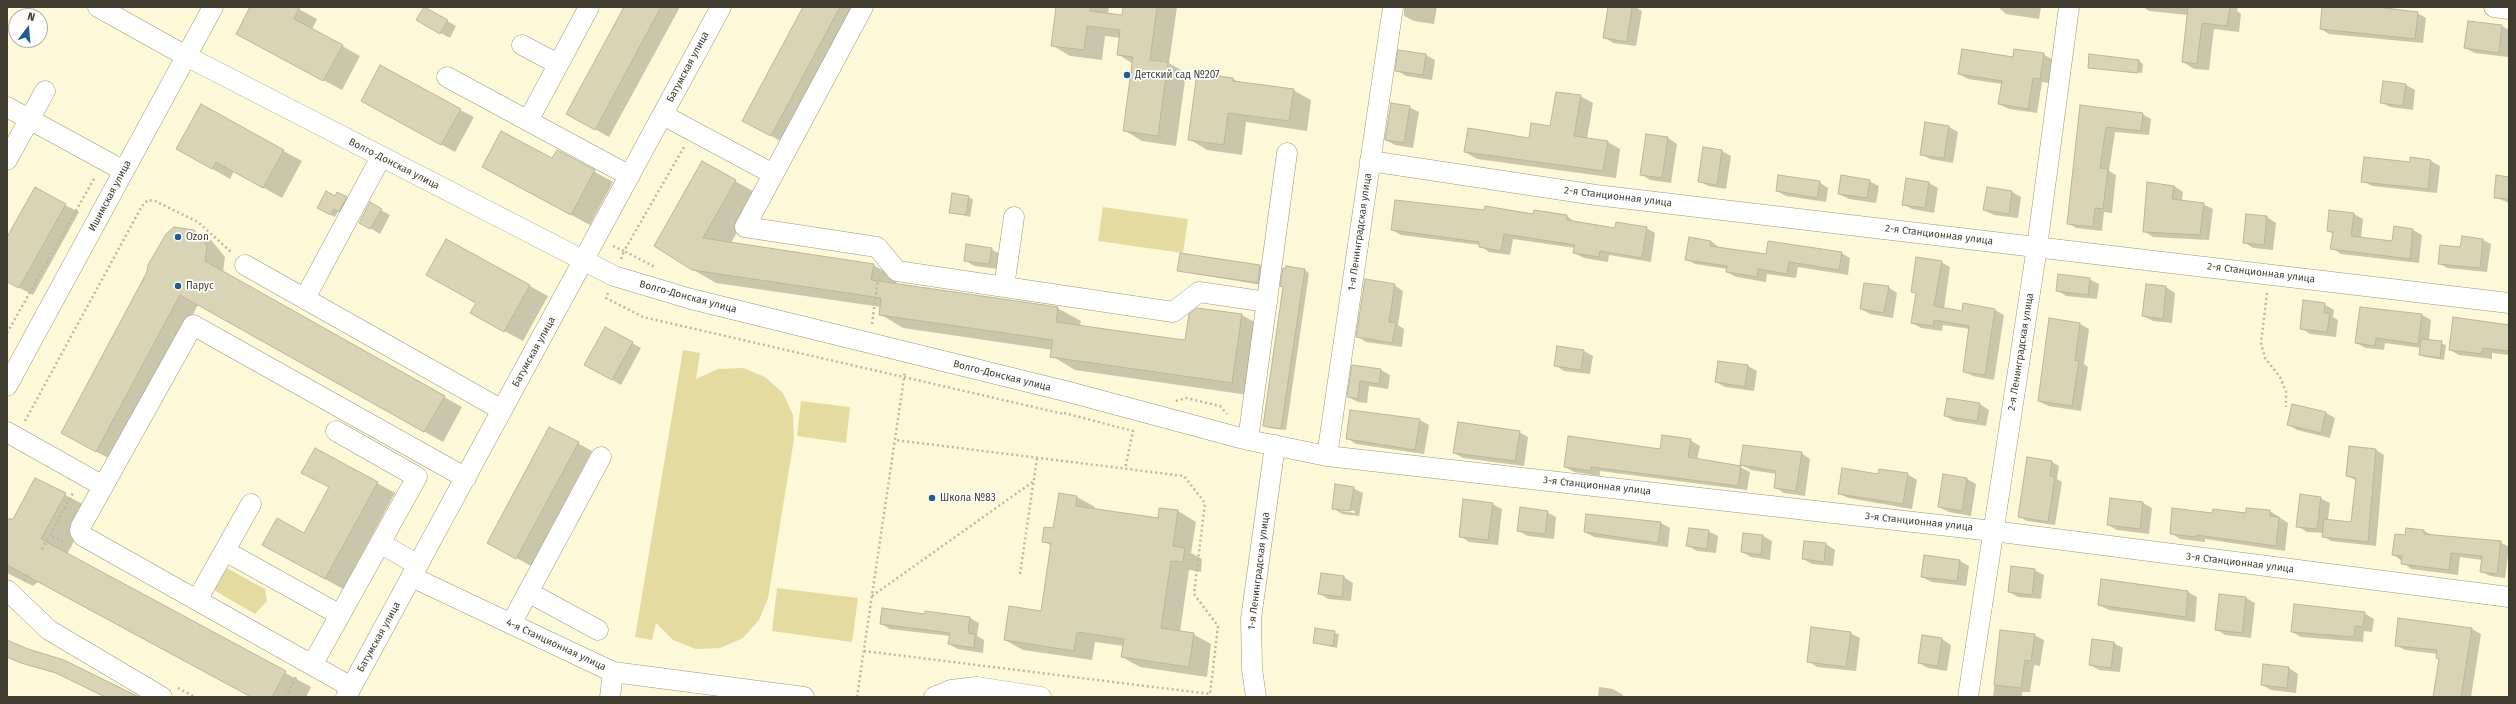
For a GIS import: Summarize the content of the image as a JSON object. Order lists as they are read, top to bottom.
{
  "streets": {
    "street": [
      "Батумская улица",
      "Волго-Донская улица",
      "Ишимская улица",
      "2-я Станционная улица",
      "1-я Ленинградская улица",
      "2-я Ленинградская улица",
      "3-я Станционная улица",
      "4-я Станционная улица"
    ]
  },
  "crossings": [
    ["Батумская улица", "Волго-Донская улица"],
    ["Батумская улица", "4-я Станционная улица"],
    ["Волго-Донская улица", "Ишимская улица"],
    ["Волго-Донская улица", "1-я Ленинградская улица"],
    ["Волго-Донская улица", "3-я Станционная улица"],
    ["2-я Станционная улица", "1-я Ленинградская улица"],
    ["2-я Станционная улица", "2-я Ленинградская улица"],
    ["1-я Ленинградская улица", "3-я Станционная улица"],
    ["2-я Ленинградская улица", "3-я Станционная улица"]
  ],
  "places": [
    "Детский сад №207",
    "Ozon",
    "Парус",
    "Школа №83"
  ],
  "north": "top"
}
